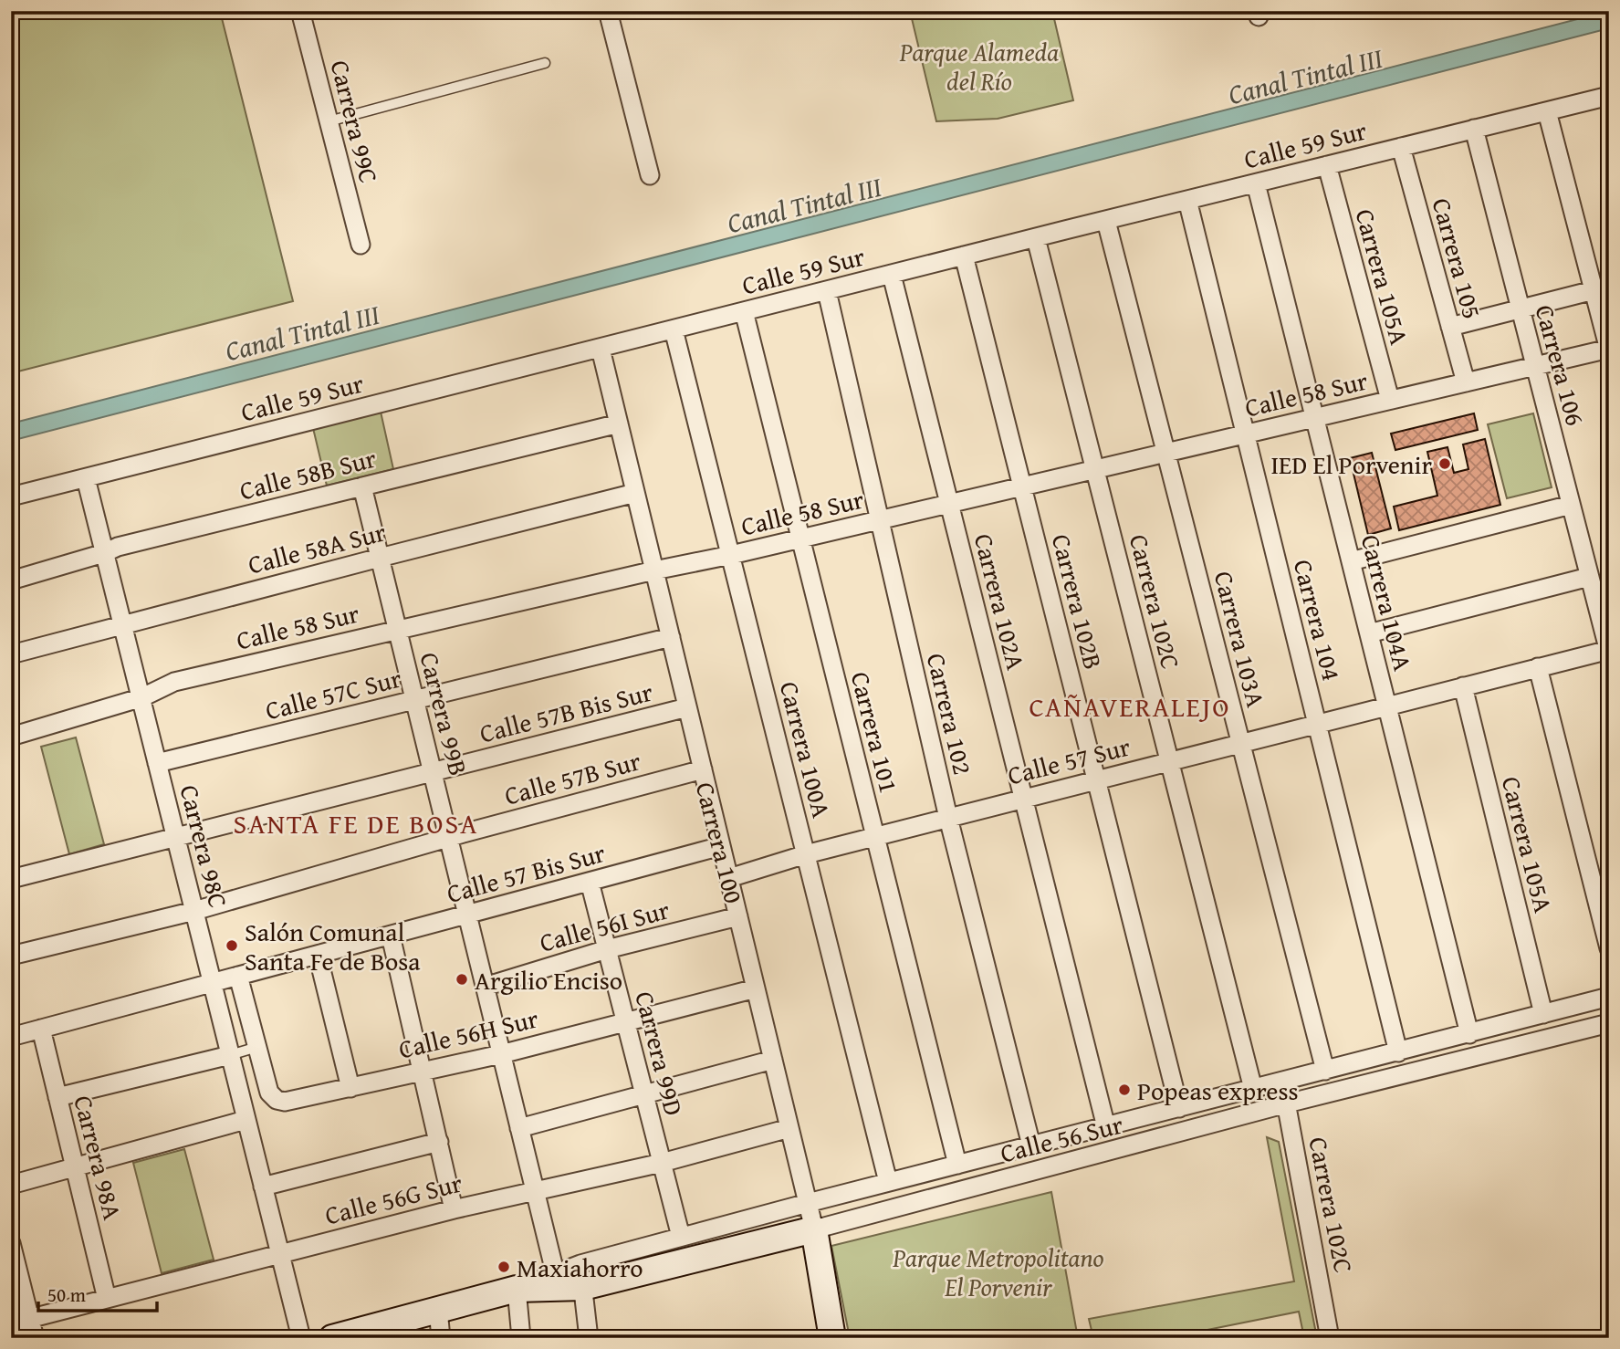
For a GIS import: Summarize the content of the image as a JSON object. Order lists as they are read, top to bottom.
{
  "streets": {
    "street": [
      "Carrera 99C",
      "Calle 59 Sur",
      "Carrera 105",
      "Carrera 105A",
      "Carrera 106",
      "Calle 58 Sur",
      "Calle 58B Sur",
      "Calle 58A Sur",
      "Carrera 102A",
      "Carrera 102B",
      "Carrera 102C",
      "Carrera 104A",
      "Carrera 104",
      "Carrera 103A",
      "Calle 57C Sur",
      "Calle 57B Bis Sur",
      "Carrera 99B",
      "Carrera 102",
      "Carrera 101",
      "Carrera 100A",
      "Calle 57 Sur",
      "Calle 57B Sur",
      "Carrera 100",
      "Carrera 98C",
      "Calle 57 Bis Sur",
      "Calle 56I Sur",
      "Calle 56H Sur",
      "Carrera 99D",
      "Calle 56 Sur",
      "Carrera 98A",
      "Calle 56G Sur"
    ]
  },
  "crossings": [
    ["Calle 59 Sur", "Carrera 105"],
    ["Calle 59 Sur", "Carrera 105A"],
    ["Calle 59 Sur", "Carrera 106"],
    ["Calle 59 Sur", "Carrera 102A"],
    ["Calle 59 Sur", "Carrera 102B"],
    ["Calle 59 Sur", "Carrera 102C"],
    ["Calle 59 Sur", "Carrera 104A"],
    ["Calle 59 Sur", "Carrera 104"],
    ["Calle 59 Sur", "Carrera 103A"],
    ["Calle 59 Sur", "Carrera 102"],
    ["Calle 59 Sur", "Carrera 101"],
    ["Calle 59 Sur", "Carrera 100A"],
    ["Calle 59 Sur", "Carrera 100"],
    ["Calle 59 Sur", "Carrera 98C"],
    ["Carrera 105", "Calle 58 Sur"],
    ["Carrera 105A", "Calle 58 Sur"],
    ["Carrera 105A", "Calle 57 Sur"],
    ["Carrera 105A", "Calle 56 Sur"],
    ["Carrera 106", "Calle 58 Sur"],
    ["Carrera 106", "Calle 57 Sur"],
    ["Calle 58 Sur", "Carrera 102A"],
    ["Calle 58 Sur", "Carrera 102B"],
    ["Calle 58 Sur", "Carrera 102C"],
    ["Calle 58 Sur", "Carrera 104A"],
    ["Calle 58 Sur", "Carrera 104"],
    ["Calle 58 Sur", "Carrera 103A"],
    ["Calle 58 Sur", "Carrera 99B"],
    ["Calle 58 Sur", "Carrera 102"],
    ["Calle 58 Sur", "Carrera 101"],
    ["Calle 58 Sur", "Carrera 100A"],
    ["Calle 58 Sur", "Carrera 100"],
    ["Calle 58 Sur", "Carrera 98C"],
    ["Calle 58B Sur", "Carrera 99B"],
    ["Calle 58B Sur", "Carrera 100"],
    ["Calle 58B Sur", "Carrera 98C"],
    ["Calle 58A Sur", "Carrera 99B"],
    ["Calle 58A Sur", "Carrera 100"],
    ["Calle 58A Sur", "Carrera 98C"],
    ["Carrera 102A", "Calle 57 Sur"],
    ["Carrera 102A", "Calle 56 Sur"],
    ["Carrera 102B", "Calle 57 Sur"],
    ["Carrera 102B", "Calle 56 Sur"],
    ["Carrera 102C", "Calle 57 Sur"],
    ["Carrera 102C", "Calle 56 Sur"],
    ["Carrera 104A", "Calle 57 Sur"],
    ["Carrera 104A", "Calle 56 Sur"],
    ["Carrera 104", "Calle 57 Sur"],
    ["Carrera 104", "Calle 56 Sur"],
    ["Carrera 103A", "Calle 57 Sur"],
    ["Carrera 103A", "Calle 56 Sur"],
    ["Calle 57C Sur", "Carrera 99B"],
    ["Calle 57C Sur", "Carrera 100"],
    ["Calle 57C Sur", "Carrera 98C"],
    ["Calle 57B Bis Sur", "Carrera 99B"],
    ["Calle 57B Bis Sur", "Carrera 100"],
    ["Calle 57B Bis Sur", "Carrera 98C"],
    ["Carrera 99B", "Calle 57B Sur"],
    ["Carrera 99B", "Calle 57 Bis Sur"],
    ["Carrera 99B", "Calle 56I Sur"],
    ["Carrera 99B", "Calle 56H Sur"],
    ["Carrera 99B", "Calle 56 Sur"],
    ["Carrera 99B", "Calle 56G Sur"],
    ["Carrera 102", "Calle 57 Sur"],
    ["Carrera 102", "Calle 56 Sur"],
    ["Carrera 101", "Calle 57 Sur"],
    ["Carrera 101", "Calle 56 Sur"],
    ["Carrera 100A", "Calle 57 Sur"],
    ["Carrera 100A", "Calle 56 Sur"],
    ["Calle 57 Sur", "Carrera 100"],
    ["Calle 57B Sur", "Carrera 100"],
    ["Calle 57B Sur", "Carrera 98C"],
    ["Carrera 100", "Calle 57 Bis Sur"],
    ["Carrera 100", "Calle 56I Sur"],
    ["Carrera 100", "Calle 56H Sur"],
    ["Carrera 100", "Calle 56 Sur"],
    ["Carrera 100", "Calle 56G Sur"],
    ["Carrera 98C", "Calle 57 Bis Sur"],
    ["Carrera 98C", "Calle 56G Sur"],
    ["Calle 57 Bis Sur", "Carrera 99D"],
    ["Calle 57 Bis Sur", "Carrera 98A"],
    ["Calle 56I Sur", "Carrera 99D"],
    ["Calle 56H Sur", "Carrera 99D"],
    ["Carrera 99D", "Calle 56 Sur"],
    ["Carrera 99D", "Calle 56G Sur"],
    ["Carrera 98A", "Calle 56G Sur"]
  ],
  "districts": ["CAÑAVERALEJO", "SANTA FE DE BOSA"],
  "water": ["Canal Tintal III"],
  "parks": ["Parque Alameda del Río", "Parque Metropolitano El Porvenir"],
  "places": [
    "IED El Porvenir",
    "Salón Comunal Santa Fe de Bosa",
    "Argilio Enciso",
    "Popeas express",
    "Maxiahorro"
  ],
  "scale_bar": "50 m"
}
